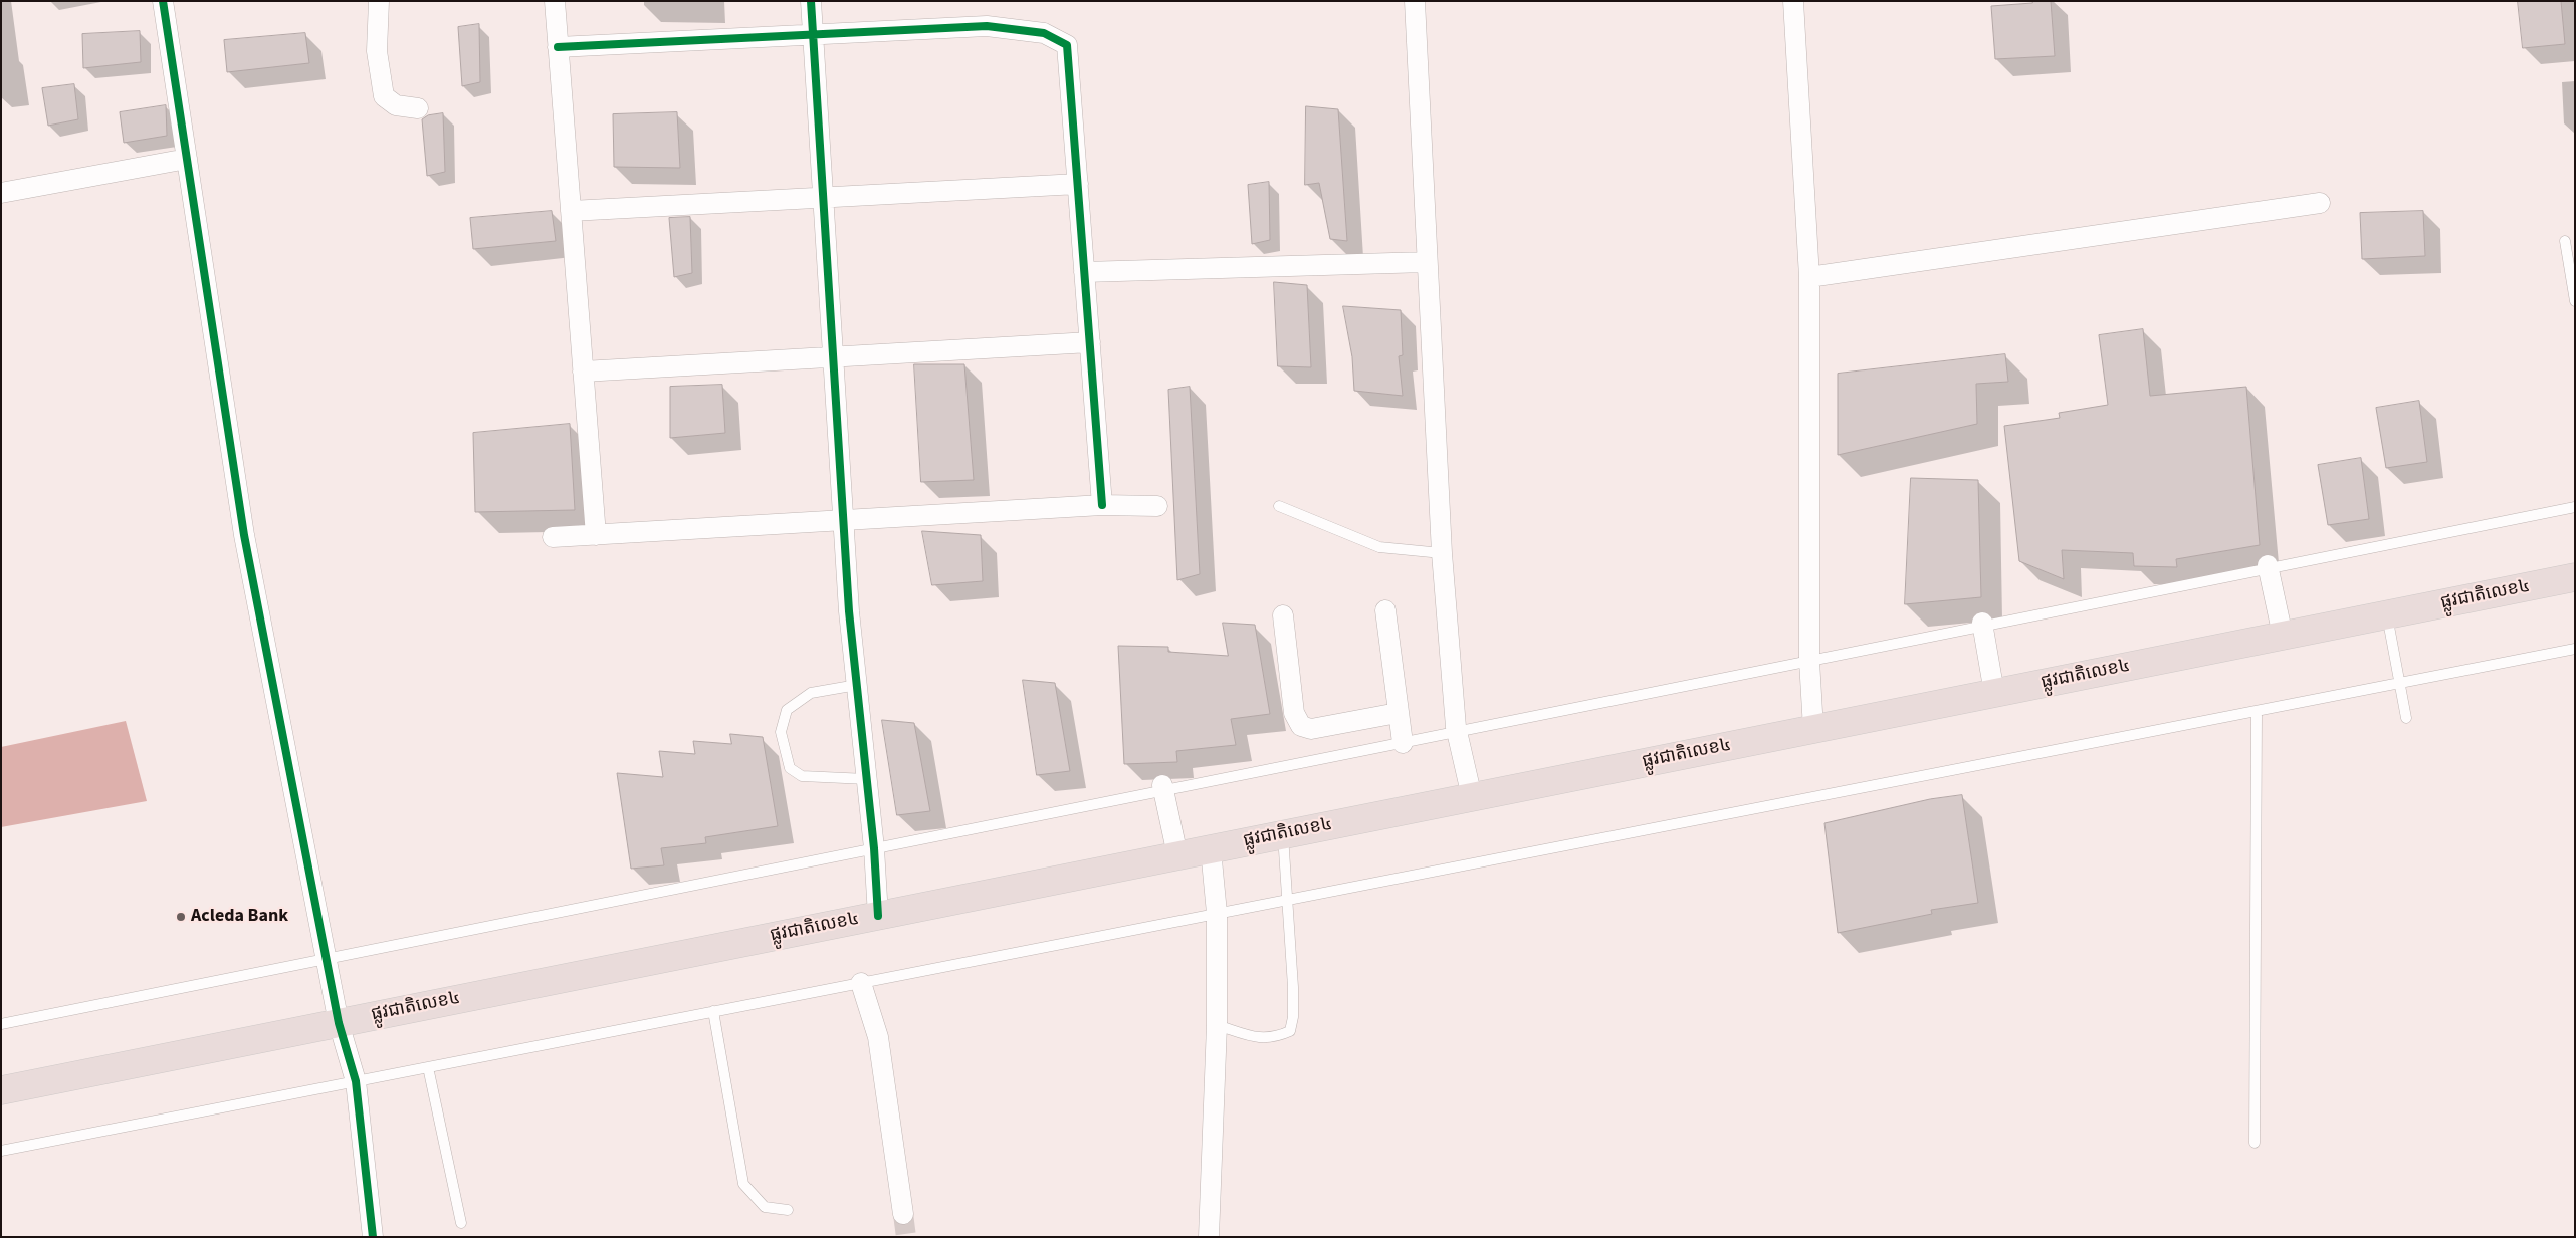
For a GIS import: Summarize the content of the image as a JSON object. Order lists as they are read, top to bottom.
{
  "streets": {
    "highway": ["ផ្លូវជាតិលេខ៤"]
  },
  "places": ["Acleda Bank"]
}
